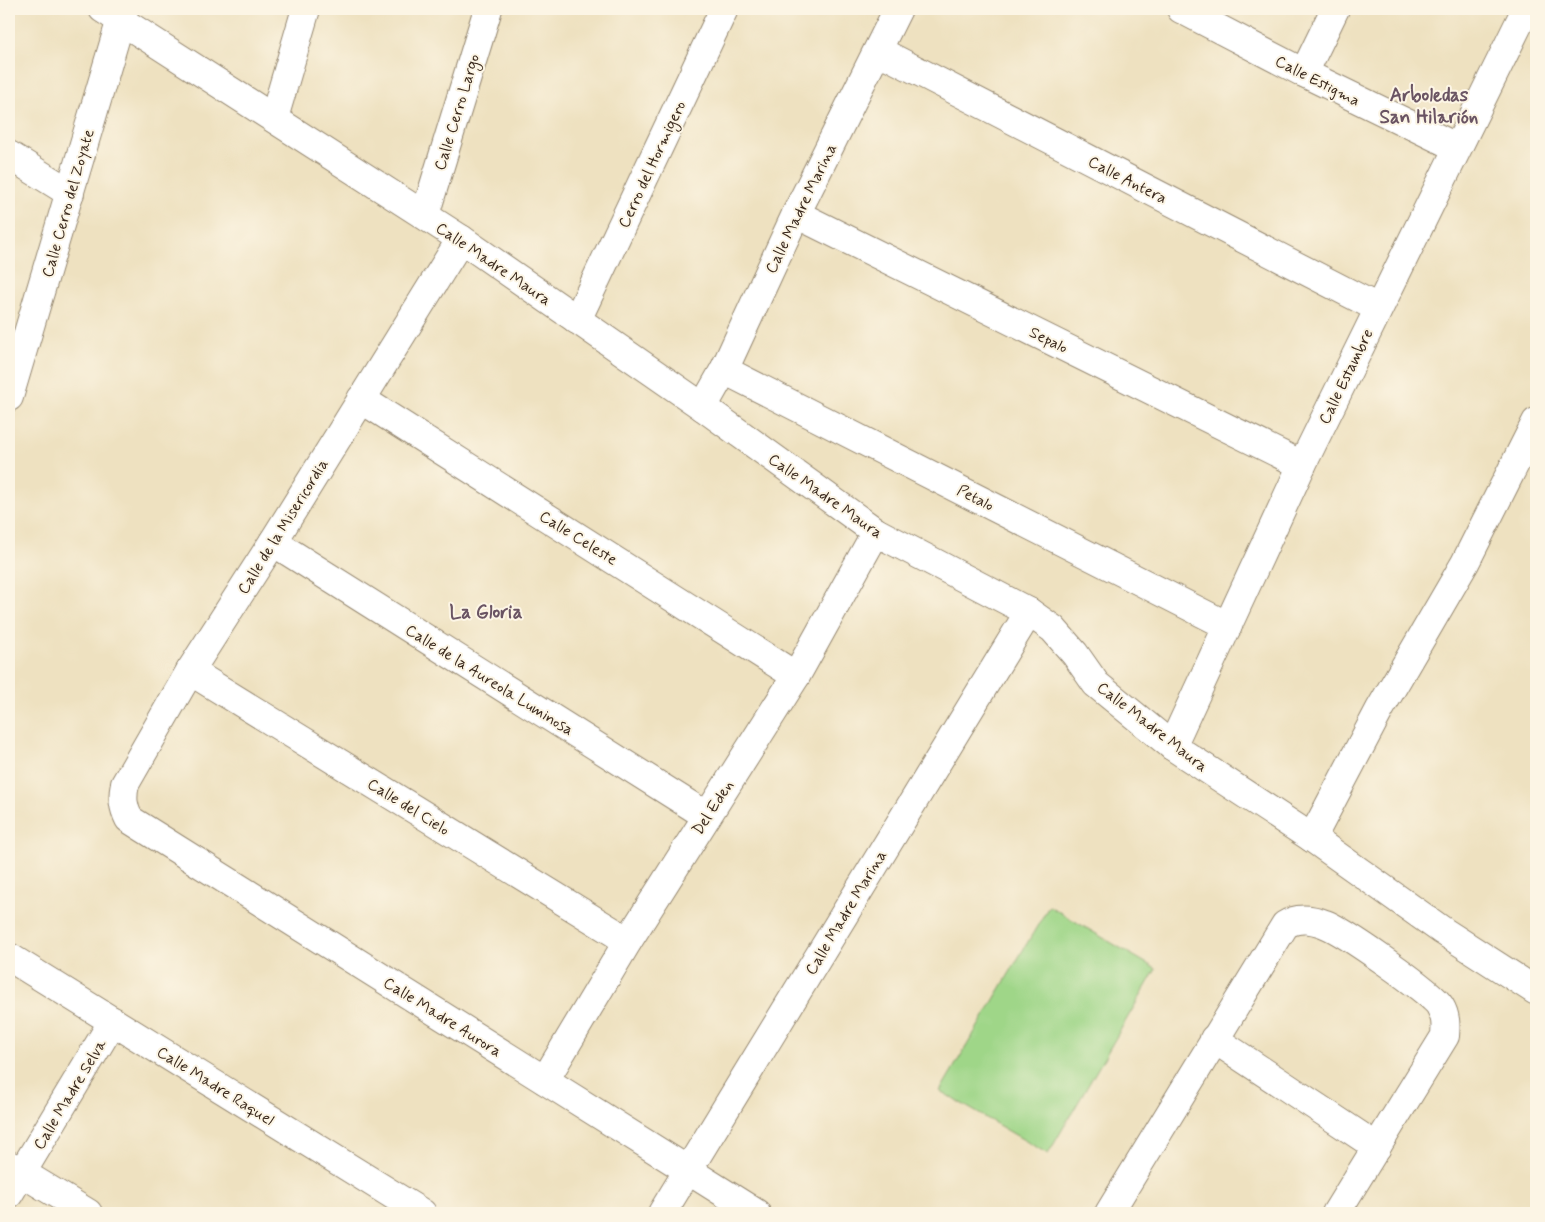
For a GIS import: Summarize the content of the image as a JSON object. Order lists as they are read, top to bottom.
{
  "streets": {
    "street": [
      "Calle Estigma",
      "Calle Cerro Largo",
      "Cerro del Hormigero",
      "Calle Antera",
      "Calle Cerro del Zoyate",
      "Calle Madre Marina",
      "Calle Madre Maura",
      "Sepalo",
      "Calle Estambre",
      "Petalo",
      "Calle de la Misericordia",
      "Calle Celeste",
      "Calle de la Aureola Luminosa",
      "Calle del Cielo",
      "Del Eden",
      "Calle Madre Aurora",
      "Calle Madre Raquel",
      "Calle Madre Selva"
    ]
  },
  "crossings": [
    ["Calle Estigma", "Calle Estambre"],
    ["Calle Cerro Largo", "Calle Madre Maura"],
    ["Cerro del Hormigero", "Calle Madre Maura"],
    ["Calle Antera", "Calle Madre Marina"],
    ["Calle Antera", "Calle Estambre"],
    ["Calle Cerro del Zoyate", "Calle Madre Maura"],
    ["Calle Madre Marina", "Calle Madre Maura"],
    ["Calle Madre Marina", "Sepalo"],
    ["Calle Madre Marina", "Petalo"],
    ["Calle Madre Marina", "Calle Madre Aurora"],
    ["Calle Madre Maura", "Calle Estambre"],
    ["Calle Madre Maura", "Calle de la Misericordia"],
    ["Calle Madre Maura", "Del Eden"],
    ["Sepalo", "Calle Estambre"],
    ["Calle Estambre", "Petalo"],
    ["Calle de la Misericordia", "Calle Celeste"],
    ["Calle de la Misericordia", "Calle de la Aureola Luminosa"],
    ["Calle de la Misericordia", "Calle del Cielo"],
    ["Calle de la Misericordia", "Calle Madre Aurora"],
    ["Calle Celeste", "Del Eden"],
    ["Calle de la Aureola Luminosa", "Del Eden"],
    ["Calle del Cielo", "Del Eden"],
    ["Del Eden", "Calle Madre Aurora"],
    ["Calle Madre Raquel", "Calle Madre Selva"]
  ],
  "districts": ["Arboledas San Hilarión", "La Gloria"]
}
